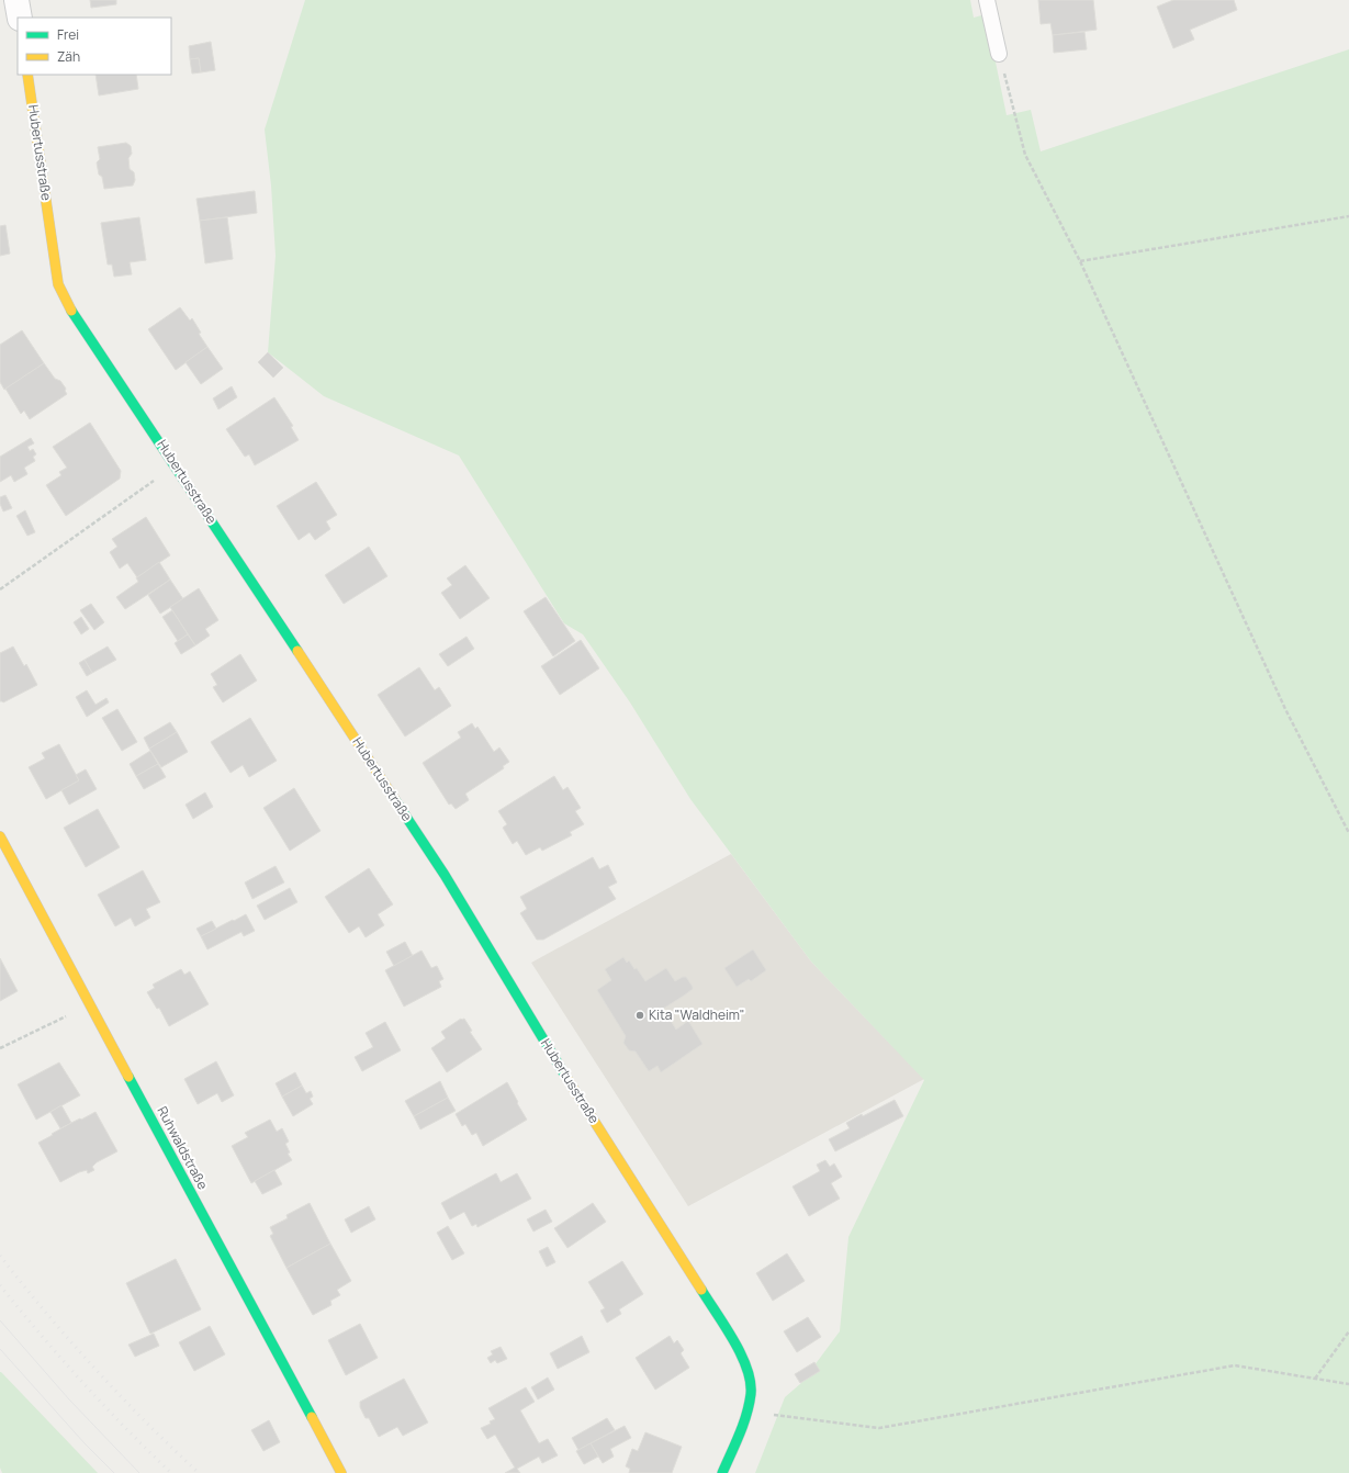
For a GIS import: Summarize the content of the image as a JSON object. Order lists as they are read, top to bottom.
{
  "streets": {
    "street": ["Hubertusstraße", "Ruhwaldstraße"]
  },
  "places": ["Kita \"Waldheim\""],
  "legend": ["Frei", "Zäh"]
}
